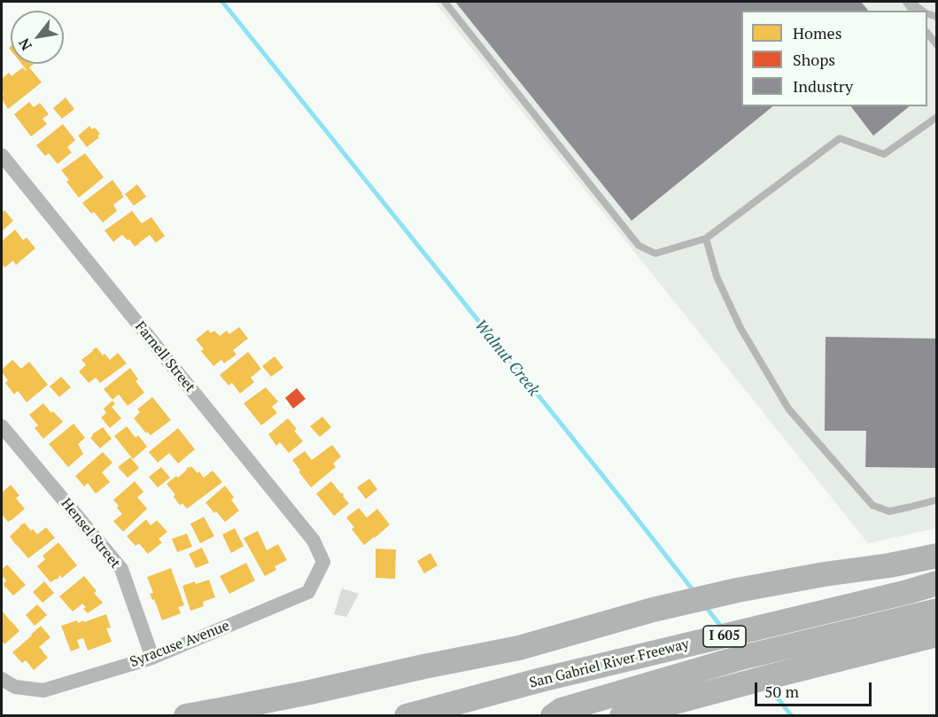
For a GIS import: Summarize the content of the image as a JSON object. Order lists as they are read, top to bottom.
{
  "streets": {
    "highway": ["I 605", "San Gabriel River Freeway"],
    "street": ["Farnell Street", "Hensel Street", "Syracuse Avenue"]
  },
  "crossings": [
    ["Farnell Street", "Syracuse Avenue"],
    ["Hensel Street", "Syracuse Avenue"]
  ],
  "water": ["Walnut Creek"],
  "legend": ["Homes", "Shops", "Industry"],
  "scale_bar": "50 m",
  "north": "bottom left"
}
